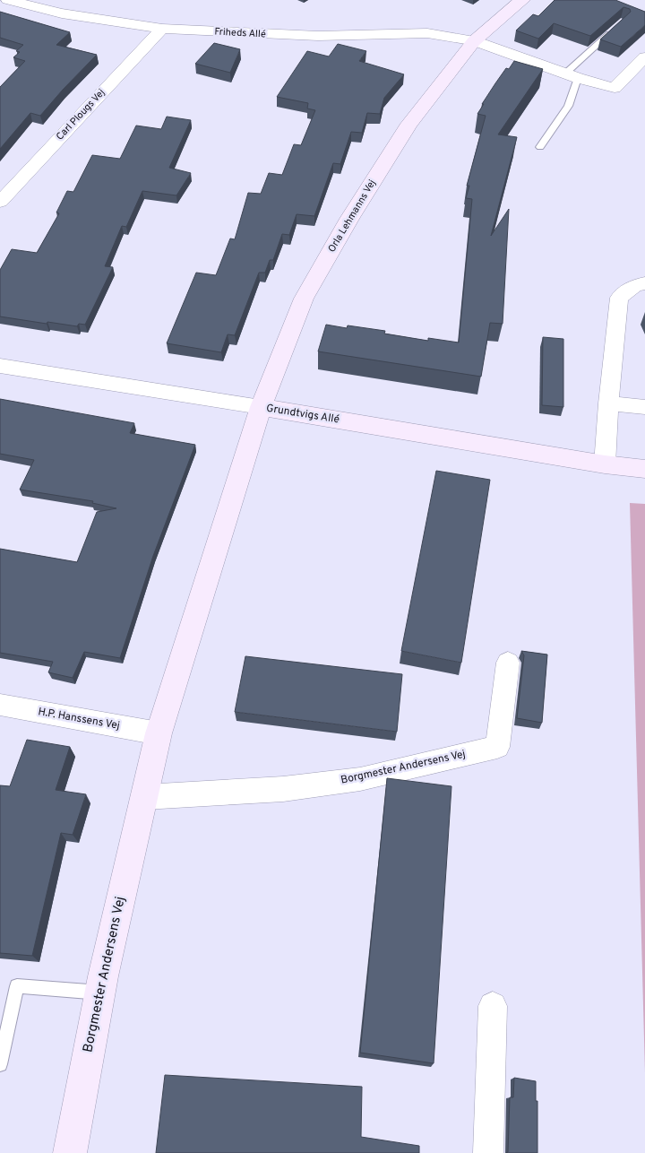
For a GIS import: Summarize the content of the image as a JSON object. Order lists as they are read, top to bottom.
{
  "streets": {
    "street": [
      "Friheds Allé",
      "Carl Plougs Vej",
      "Orla Lehmanns Vej",
      "Grundtvigs Allé",
      "H.P. Hanssens Vej",
      "Borgmester Andersens Vej"
    ]
  },
  "crossings": [
    ["Friheds Allé", "Carl Plougs Vej"],
    ["Friheds Allé", "Orla Lehmanns Vej"],
    ["Orla Lehmanns Vej", "Grundtvigs Allé"],
    ["Orla Lehmanns Vej", "Borgmester Andersens Vej"],
    ["Grundtvigs Allé", "Borgmester Andersens Vej"],
    ["H.P. Hanssens Vej", "Borgmester Andersens Vej"]
  ]
}
